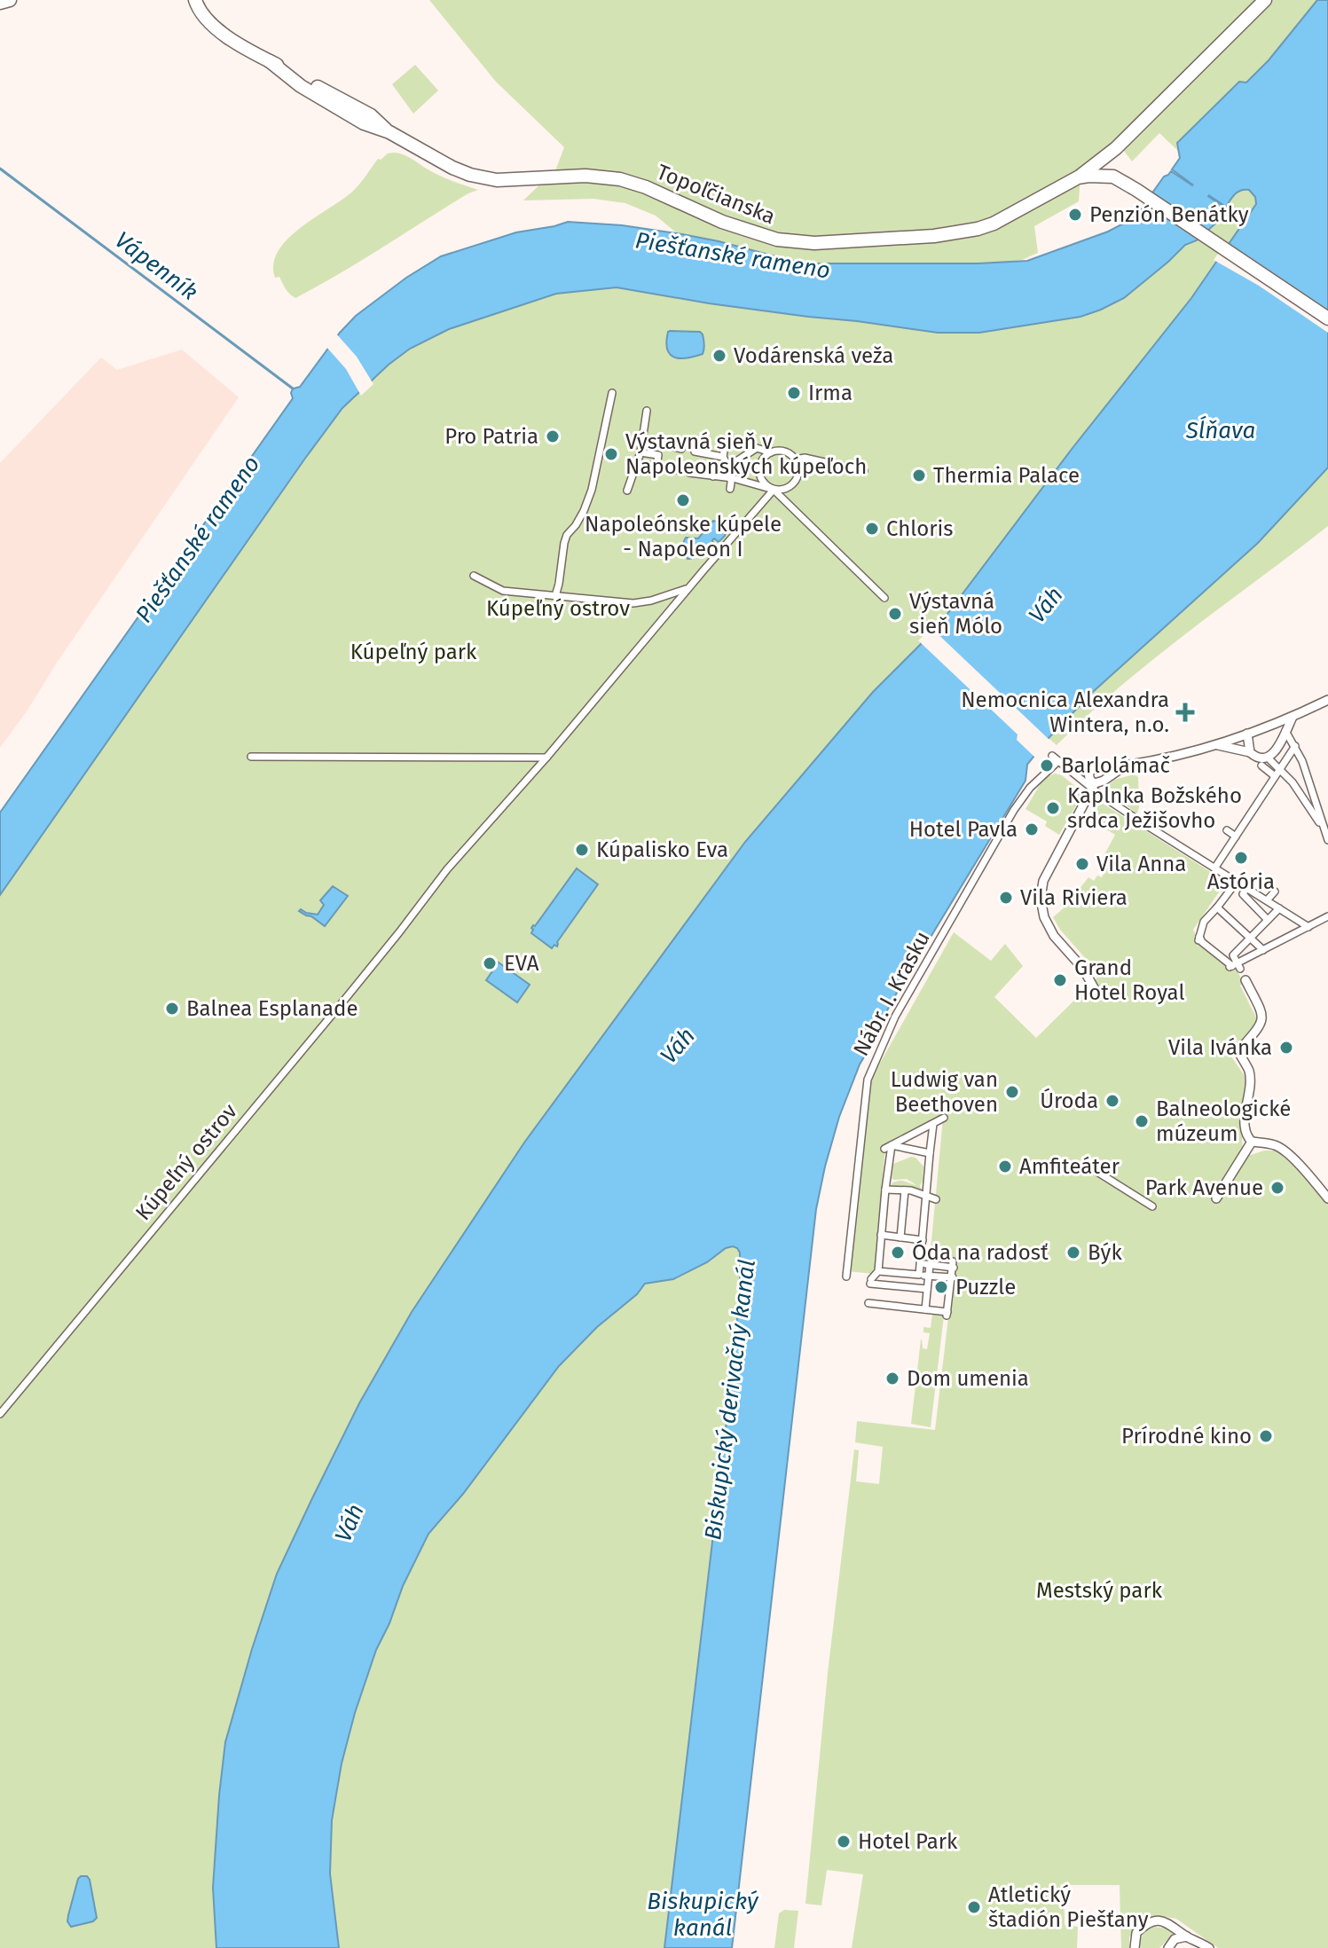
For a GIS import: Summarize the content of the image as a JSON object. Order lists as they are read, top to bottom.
{
  "streets": {
    "main road": ["Topoľčianska"],
    "street": ["Nábr. I. Krasku", "Kúpeľný ostrov"]
  },
  "water": [
    "Piešťanské rameno",
    "Vápenník",
    "Sĺňava",
    "Váh",
    "Biskupický derivačný kanál",
    "Biskupický kanál"
  ],
  "parks": ["Kúpeľný ostrov", "Kúpeľný park", "Mestský park"],
  "places": {
    "other": [
      "Penzión Benátky",
      "Vodárenská veža",
      "Irma",
      "Pro Patria",
      "Výstavná sieň v Napoleonských kúpeľoch",
      "Thermia Palace",
      "Napoleónske kúpele - Napoleon I",
      "Chloris",
      "Výstavná sieň Mólo",
      "Barlolámač",
      "Kaplnka Božského srdca Ježišovho",
      "Hotel Pavla",
      "Kúpalisko Eva",
      "Astória",
      "Vila Anna",
      "Vila Riviera",
      "EVA",
      "Grand Hotel Royal",
      "Balnea Esplanade",
      "Vila Ivánka",
      "Ludwig van Beethoven",
      "Úroda",
      "Balneologické múzeum",
      "Amfiteáter",
      "Park Avenue",
      "Óda na radosť",
      "Býk",
      "Puzzle",
      "Dom umenia",
      "Prírodné kino",
      "Hotel Park",
      "Atletický štadión Piešťany"
    ],
    "health": ["Nemocnica Alexandra Wintera, n.o."]
  }
}
